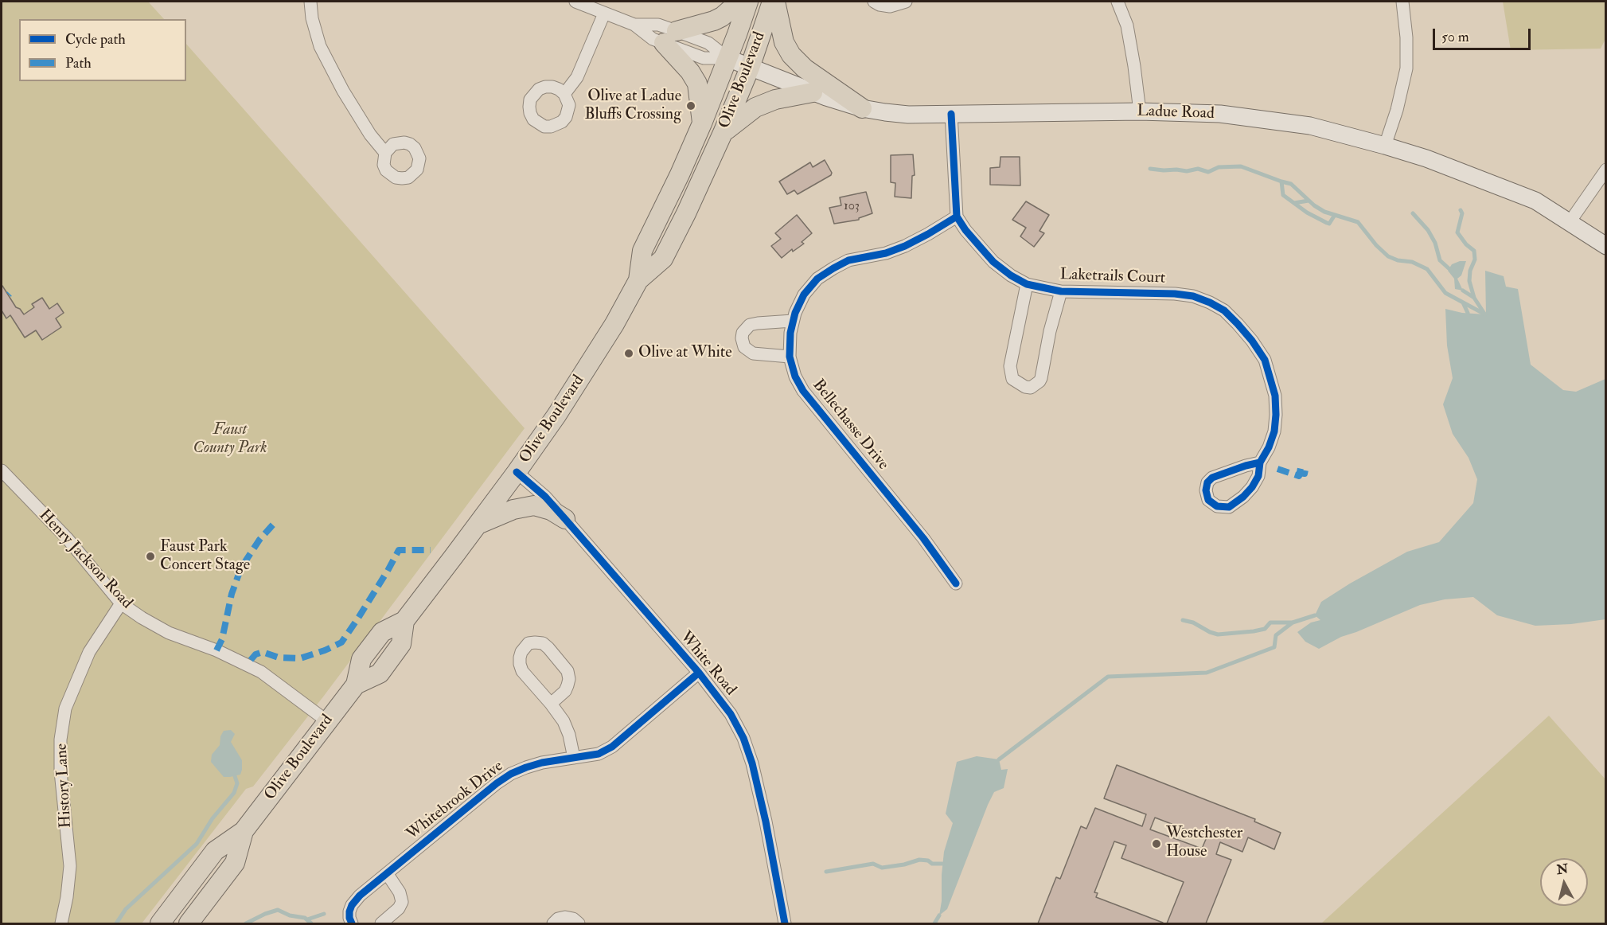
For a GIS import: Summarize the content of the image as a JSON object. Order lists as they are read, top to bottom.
{
  "streets": {
    "main road": ["Olive Boulevard", "Ladue Road"],
    "street": [
      "Laketrails Court",
      "Bellechasse Drive",
      "Henry Jackson Road",
      "White Road",
      "History Lane",
      "Whitebrook Drive"
    ]
  },
  "crossings": [
    ["Olive Boulevard", "Ladue Road"],
    ["Olive Boulevard", "Henry Jackson Road"],
    ["Olive Boulevard", "White Road"],
    ["Laketrails Court", "Bellechasse Drive"],
    ["Henry Jackson Road", "History Lane"],
    ["White Road", "Whitebrook Drive"]
  ],
  "parks": ["Faust County Park"],
  "places": [
    "Olive at Ladue Bluffs Crossing",
    "Olive at White",
    "Faust Park Concert Stage",
    "Westchester House"
  ],
  "house_numbers": ["103"],
  "legend": ["Cycle path", "Path"],
  "scale_bar": "50 m",
  "north": "top"
}
